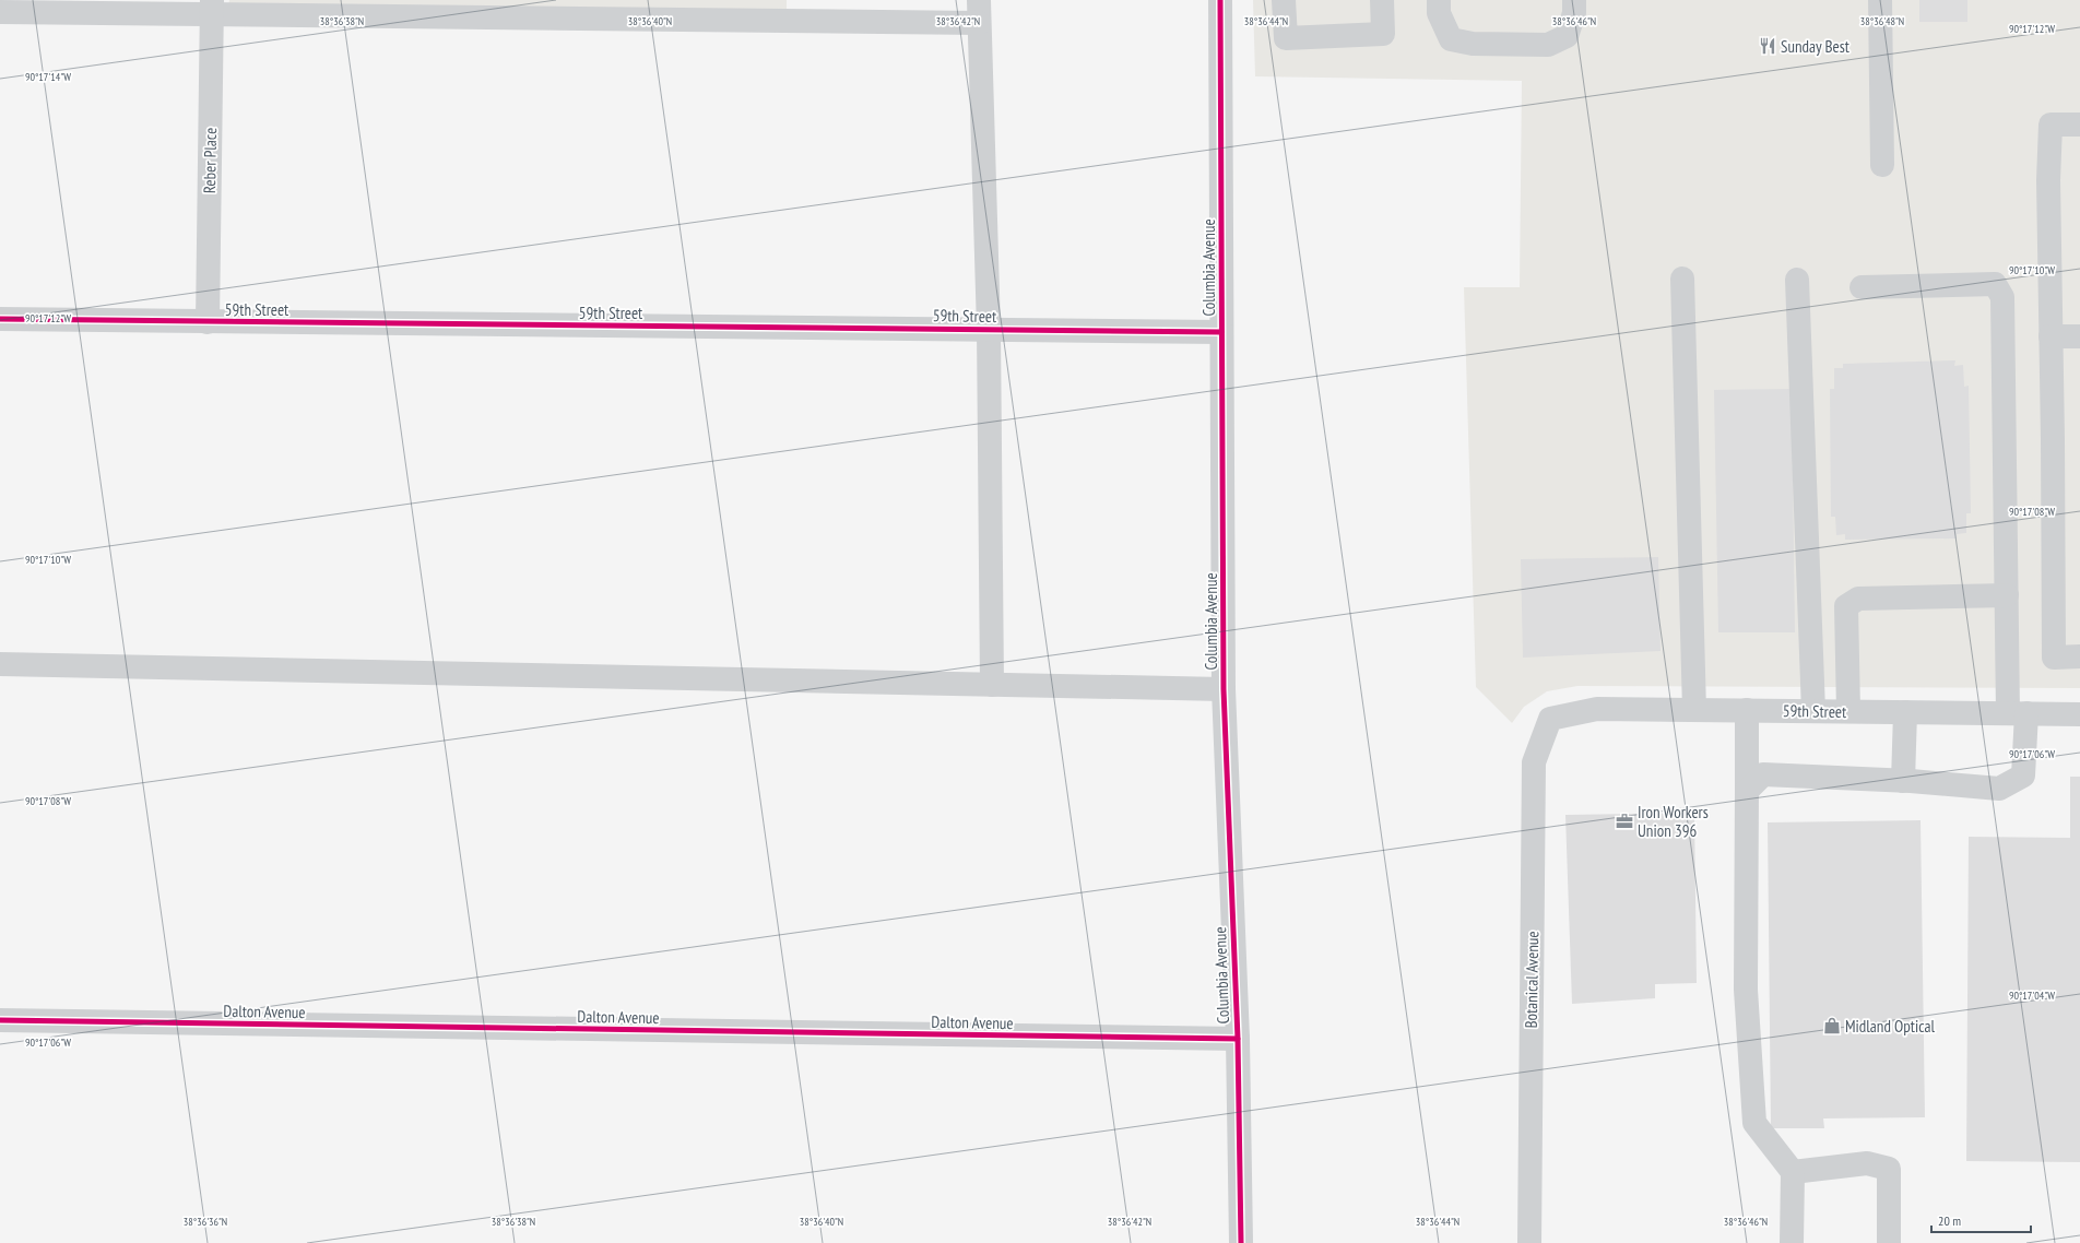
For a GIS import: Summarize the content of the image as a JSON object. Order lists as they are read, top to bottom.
{
  "streets": {
    "street": [
      "Reber Place",
      "Columbia Avenue",
      "59th Street",
      "Botanical Avenue",
      "Dalton Avenue"
    ]
  },
  "crossings": [
    ["Reber Place", "59th Street"],
    ["Columbia Avenue", "59th Street"],
    ["Columbia Avenue", "Dalton Avenue"],
    ["59th Street", "Botanical Avenue"]
  ],
  "places": {
    "restaurant": ["Sunday Best"],
    "office": ["Iron Workers Union 396"],
    "shop": ["Midland Optical"]
  },
  "scale_bar": "20 m",
  "coordinates": [
    "38°36'38\"N",
    "38°36'40\"N",
    "38°36'42\"N",
    "38°36'44\"N",
    "38°36'46\"N",
    "38°36'48\"N",
    "90°17'12\"W",
    "90°17'14\"W",
    "90°17'10\"W",
    "90°17'08\"W",
    "90°17'06\"W",
    "90°17'04\"W",
    "38°36'36\"N"
  ]
}
